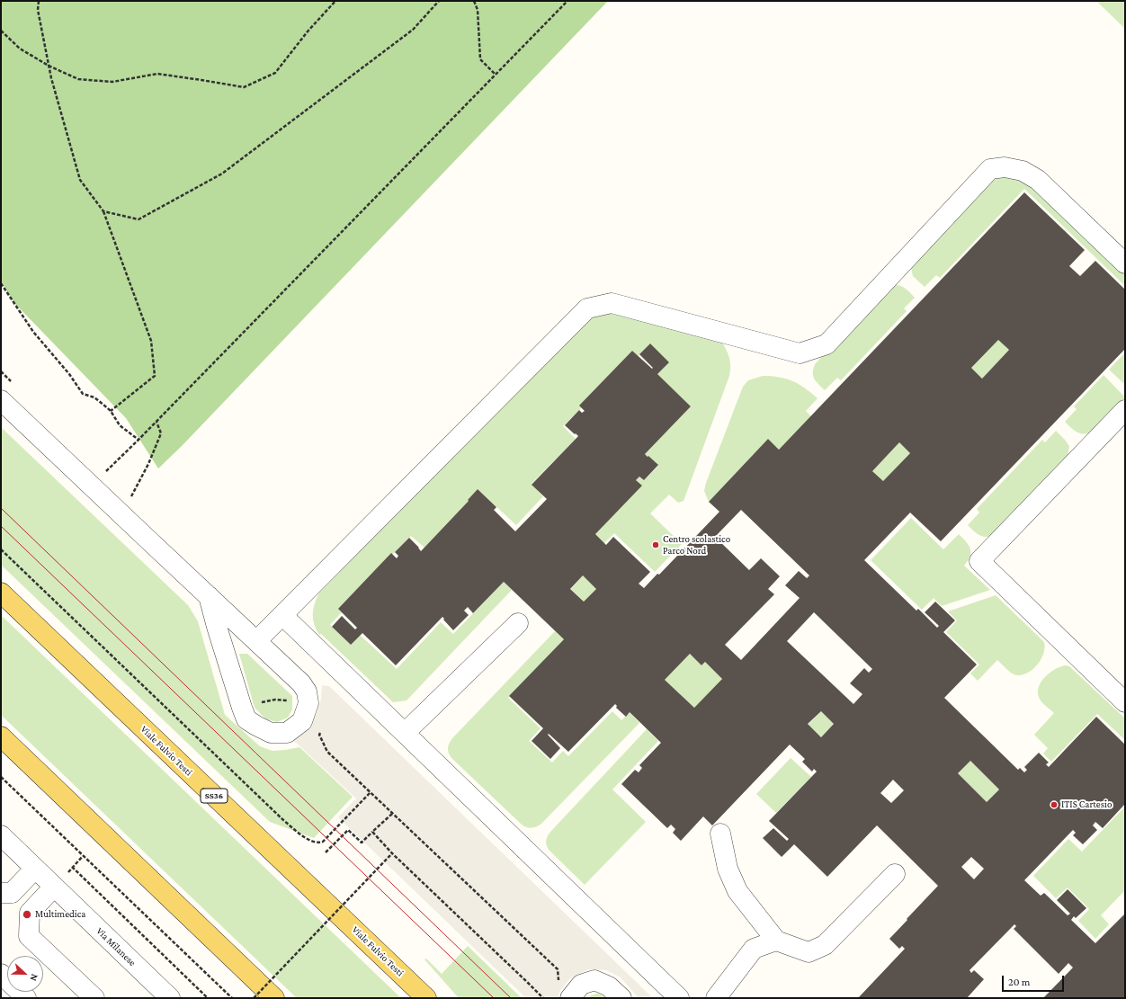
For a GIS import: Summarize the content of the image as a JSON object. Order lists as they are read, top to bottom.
{
  "streets": {
    "main road": ["Viale Fulvio Testi", "SS36"],
    "street": ["Via Milanese"]
  },
  "places": ["Centro scolastico Parco Nord", "ITIS Cartesio", "Multimedica"],
  "scale_bar": "20 m",
  "north": "right"
}
